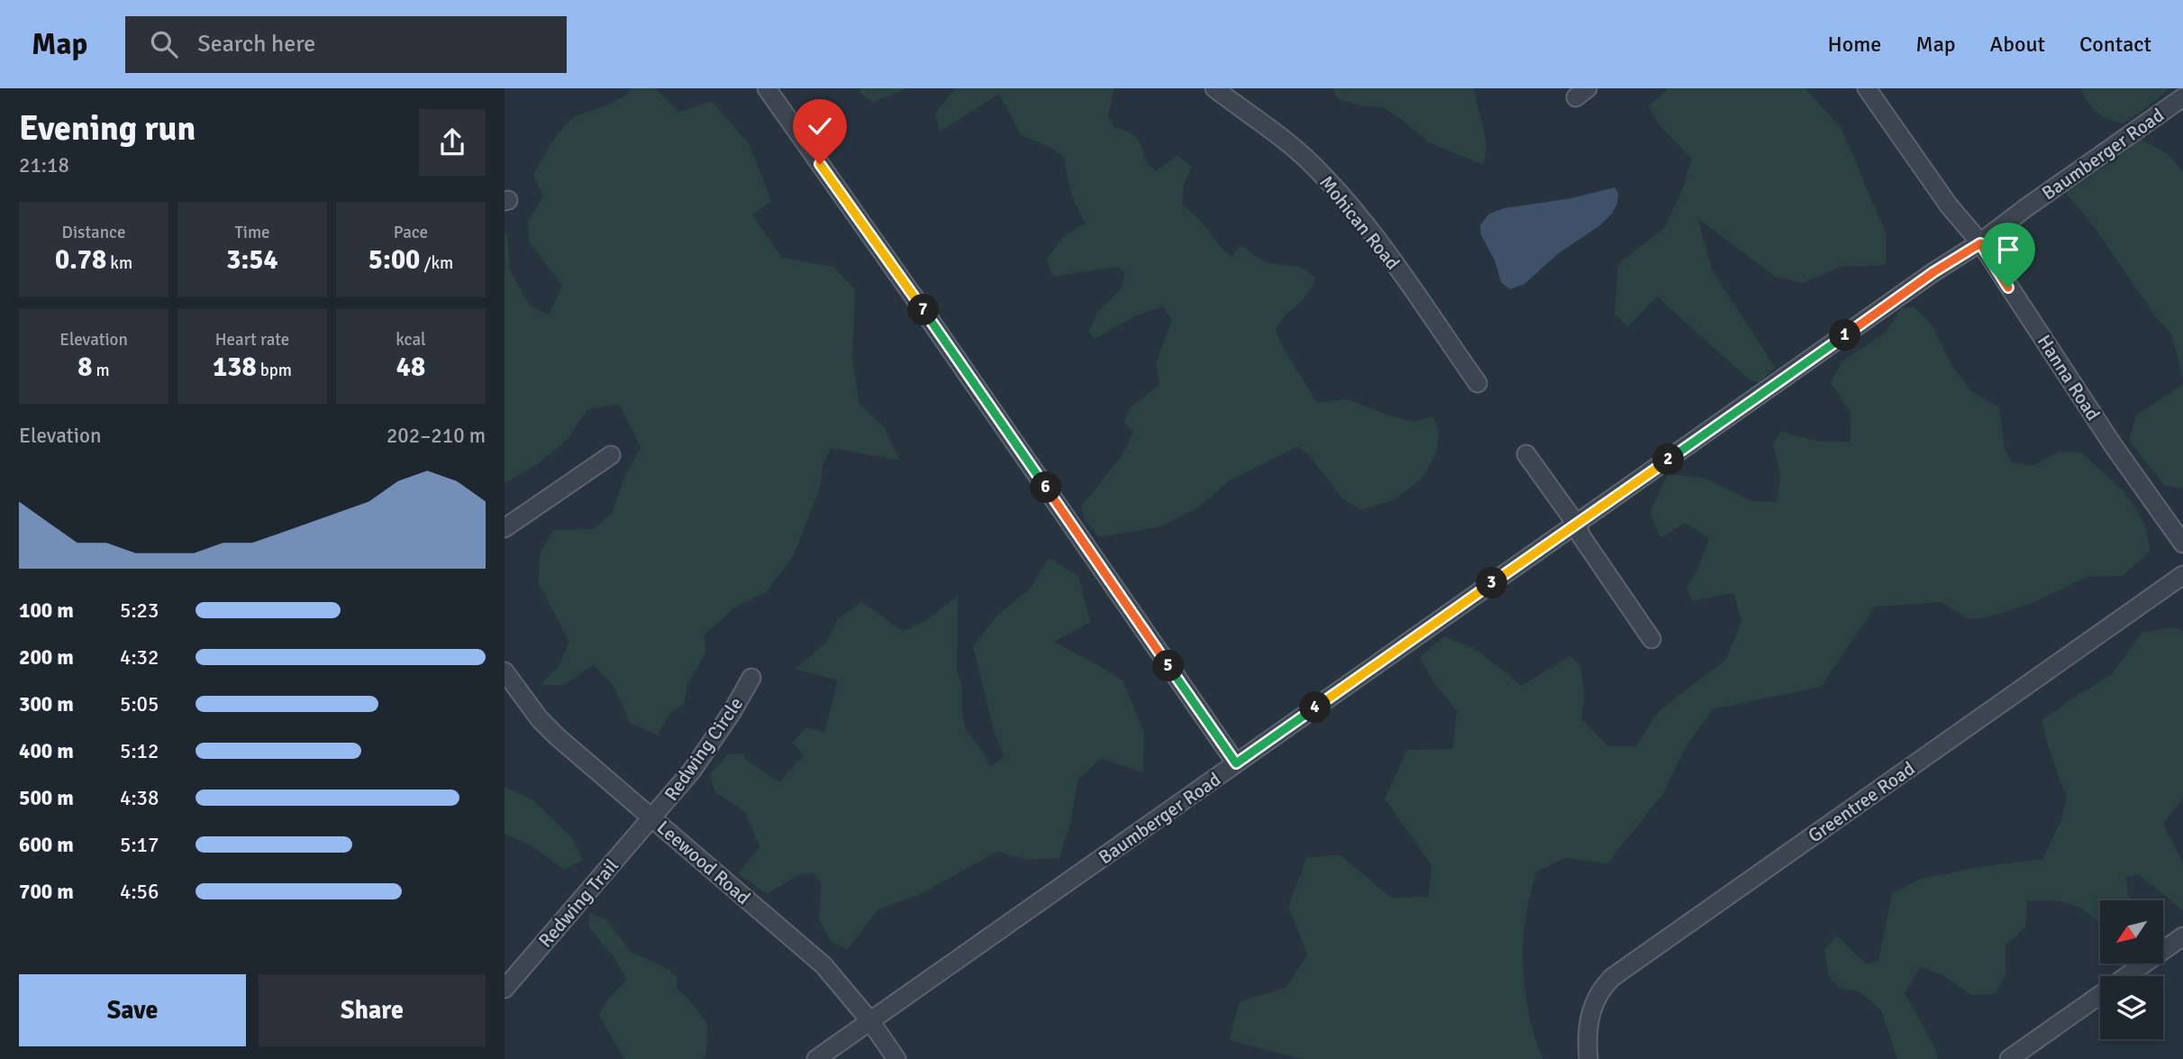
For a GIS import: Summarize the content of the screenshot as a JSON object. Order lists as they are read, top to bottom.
{
  "streets": {
    "street": [
      "Baumberger Road",
      "Mohican Road",
      "Hanna Road",
      "Redwing Circle",
      "Greentree Road",
      "Leewood Road",
      "Redwing Trail"
    ]
  },
  "crossings": [
    ["Baumberger Road", "Hanna Road"],
    ["Baumberger Road", "Leewood Road"],
    ["Redwing Circle", "Leewood Road"],
    ["Redwing Circle", "Redwing Trail"],
    ["Leewood Road", "Redwing Trail"]
  ],
  "north": "bottom left",
  "page": {
    "header": "Map",
    "search": "Search here",
    "nav": [
      "Home",
      "Map",
      "About",
      "Contact"
    ],
    "heading": ["Evening run", "21:18"],
    "stats": [
      ["Distance", "0.78 km"],
      ["Time", "3:54"],
      ["Pace", "5:00 /km"],
      ["Elevation", "8 m"],
      ["Heart rate", "138 bpm"],
      ["kcal", "48"]
    ],
    "pins": [
      "7",
      "1",
      "2",
      "6",
      "3",
      "5",
      "4"
    ],
    "chart": ["Elevation", "202–210 m"],
    "list": [
      {
        "name": "100 m",
        "note": "5:23"
      },
      {
        "name": "200 m",
        "note": "4:32"
      },
      {
        "name": "300 m",
        "note": "5:05"
      },
      {
        "name": "400 m",
        "note": "5:12"
      },
      {
        "name": "500 m",
        "note": "4:38"
      },
      {
        "name": "600 m",
        "note": "5:17"
      },
      {
        "name": "700 m",
        "note": "4:56"
      }
    ],
    "buttons": ["Save", "Share"]
  }
}
